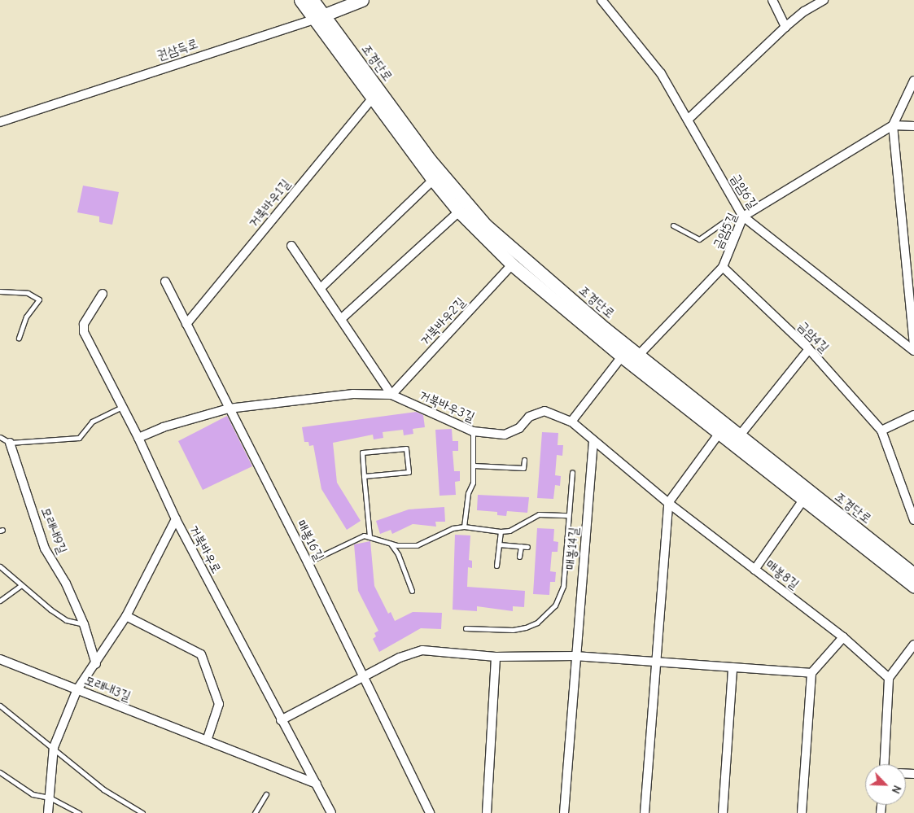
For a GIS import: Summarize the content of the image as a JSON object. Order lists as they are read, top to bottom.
{
  "streets": {
    "street": [
      "권삼득로",
      "조경단로",
      "금암6길",
      "거북바우1길",
      "금암5길",
      "거북바우2길",
      "금암4길",
      "거북바우3길",
      "모래내9길",
      "매봉16길",
      "매봉14길",
      "거북바우로",
      "매봉8길",
      "모래내3길"
    ]
  },
  "crossings": [
    ["권삼득로", "조경단로"],
    ["조경단로", "거북바우1길"],
    ["조경단로", "금암5길"],
    ["조경단로", "거북바우2길"],
    ["금암6길", "금암5길"],
    ["거북바우1길", "매봉16길"],
    ["금암5길", "금암4길"],
    ["거북바우2길", "거북바우3길"],
    ["거북바우3길", "매봉16길"],
    ["거북바우3길", "거북바우로"],
    ["거북바우3길", "매봉8길"],
    ["매봉14길", "매봉8길"],
    ["거북바우로", "모래내3길"]
  ],
  "north": "bottom right"
}
